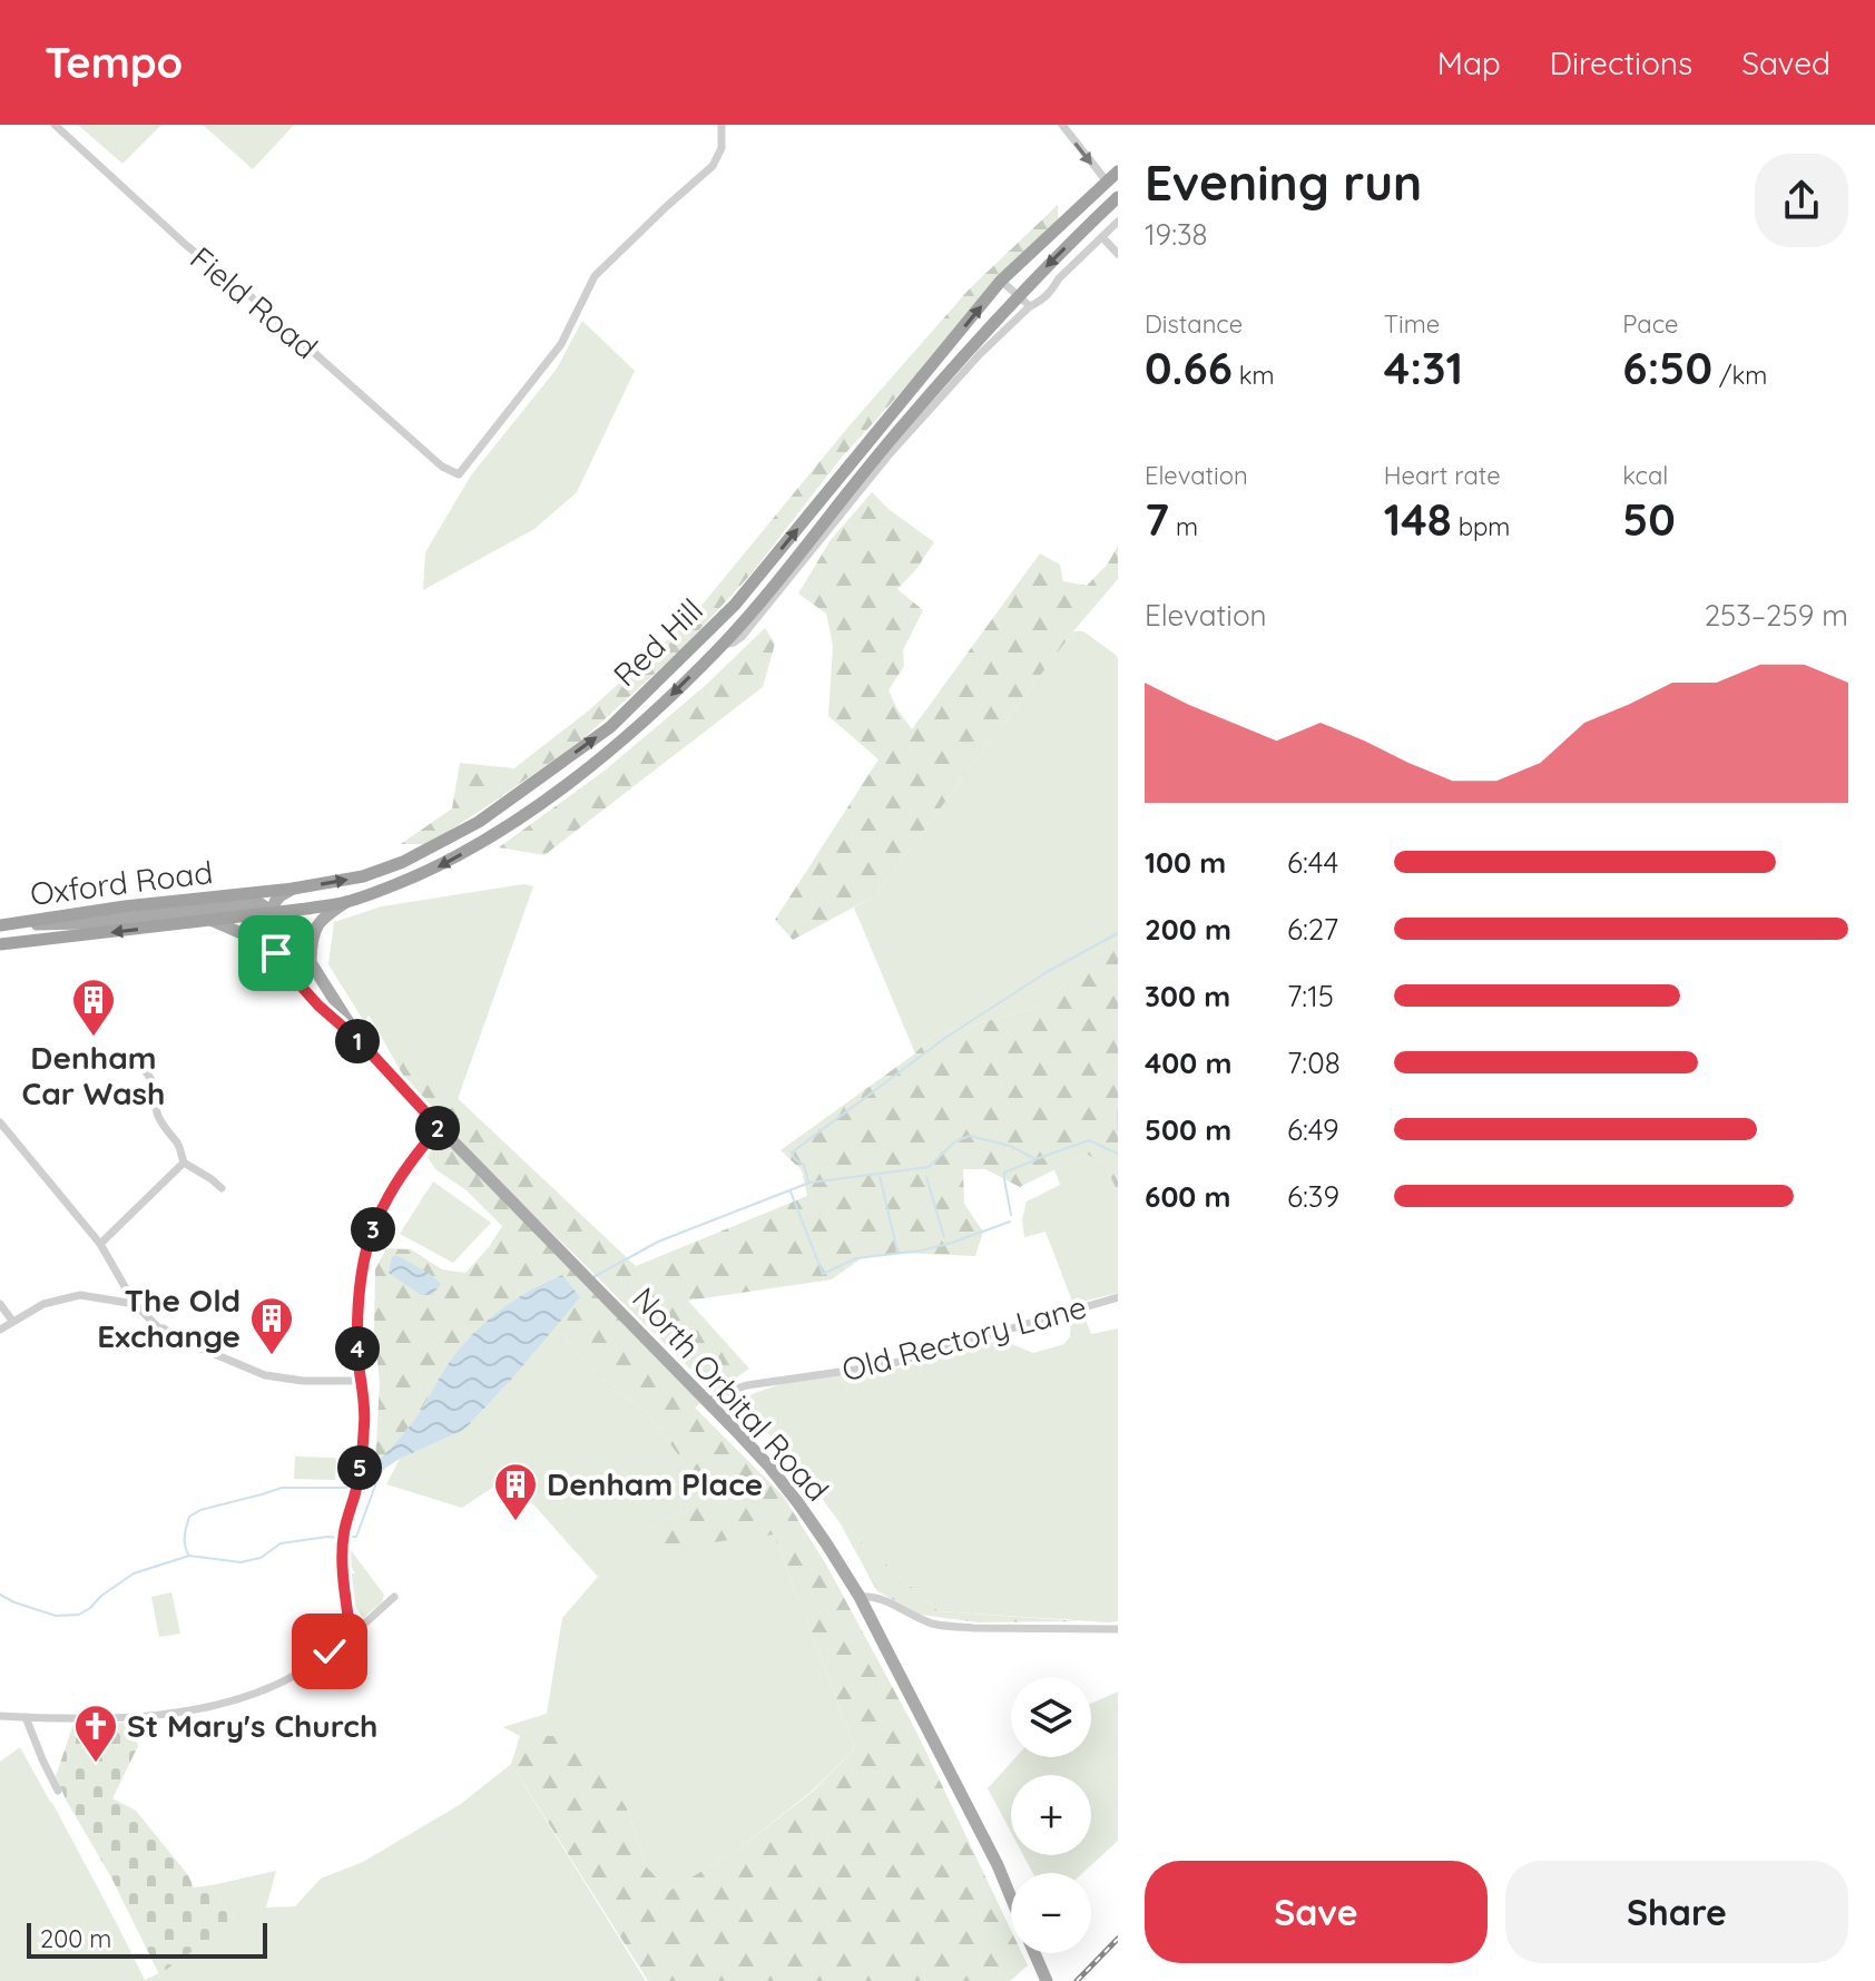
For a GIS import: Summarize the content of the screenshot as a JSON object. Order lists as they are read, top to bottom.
{
  "streets": {
    "highway": ["Red Hill", "Oxford Road"],
    "main road": ["North Orbital Road"],
    "street": ["Field Road", "Old Rectory Lane"]
  },
  "crossings": [
    ["Red Hill", "Oxford Road"],
    ["Red Hill", "North Orbital Road"],
    ["Oxford Road", "North Orbital Road"],
    ["Old Rectory Lane", "North Orbital Road"]
  ],
  "places": {
    "building": ["Denham Car Wash", "The Old Exchange", "Denham Place"],
    "church": ["St Mary's Church"]
  },
  "scale_bar": "200 m",
  "page": {
    "header": "Tempo",
    "nav": ["Map", "Directions", "Saved"],
    "heading": ["Evening run", "19:38"],
    "stats": [
      ["Distance", "0.66 km"],
      ["Time", "4:31"],
      ["Pace", "6:50 /km"],
      ["Elevation", "7 m"],
      ["Heart rate", "148 bpm"],
      ["kcal", "50"]
    ],
    "chart": ["Elevation", "253–259 m"],
    "list": [
      {
        "name": "100 m",
        "note": "6:44"
      },
      {
        "name": "200 m",
        "note": "6:27"
      },
      {
        "name": "300 m",
        "note": "7:15"
      },
      {
        "name": "400 m",
        "note": "7:08"
      },
      {
        "name": "500 m",
        "note": "6:49"
      },
      {
        "name": "600 m",
        "note": "6:39"
      }
    ],
    "pins": [
      "1",
      "2",
      "3",
      "4",
      "5"
    ],
    "map_buttons": ["+", "−"],
    "buttons": ["Save", "Share"],
    "scale": "200 m"
  }
}
